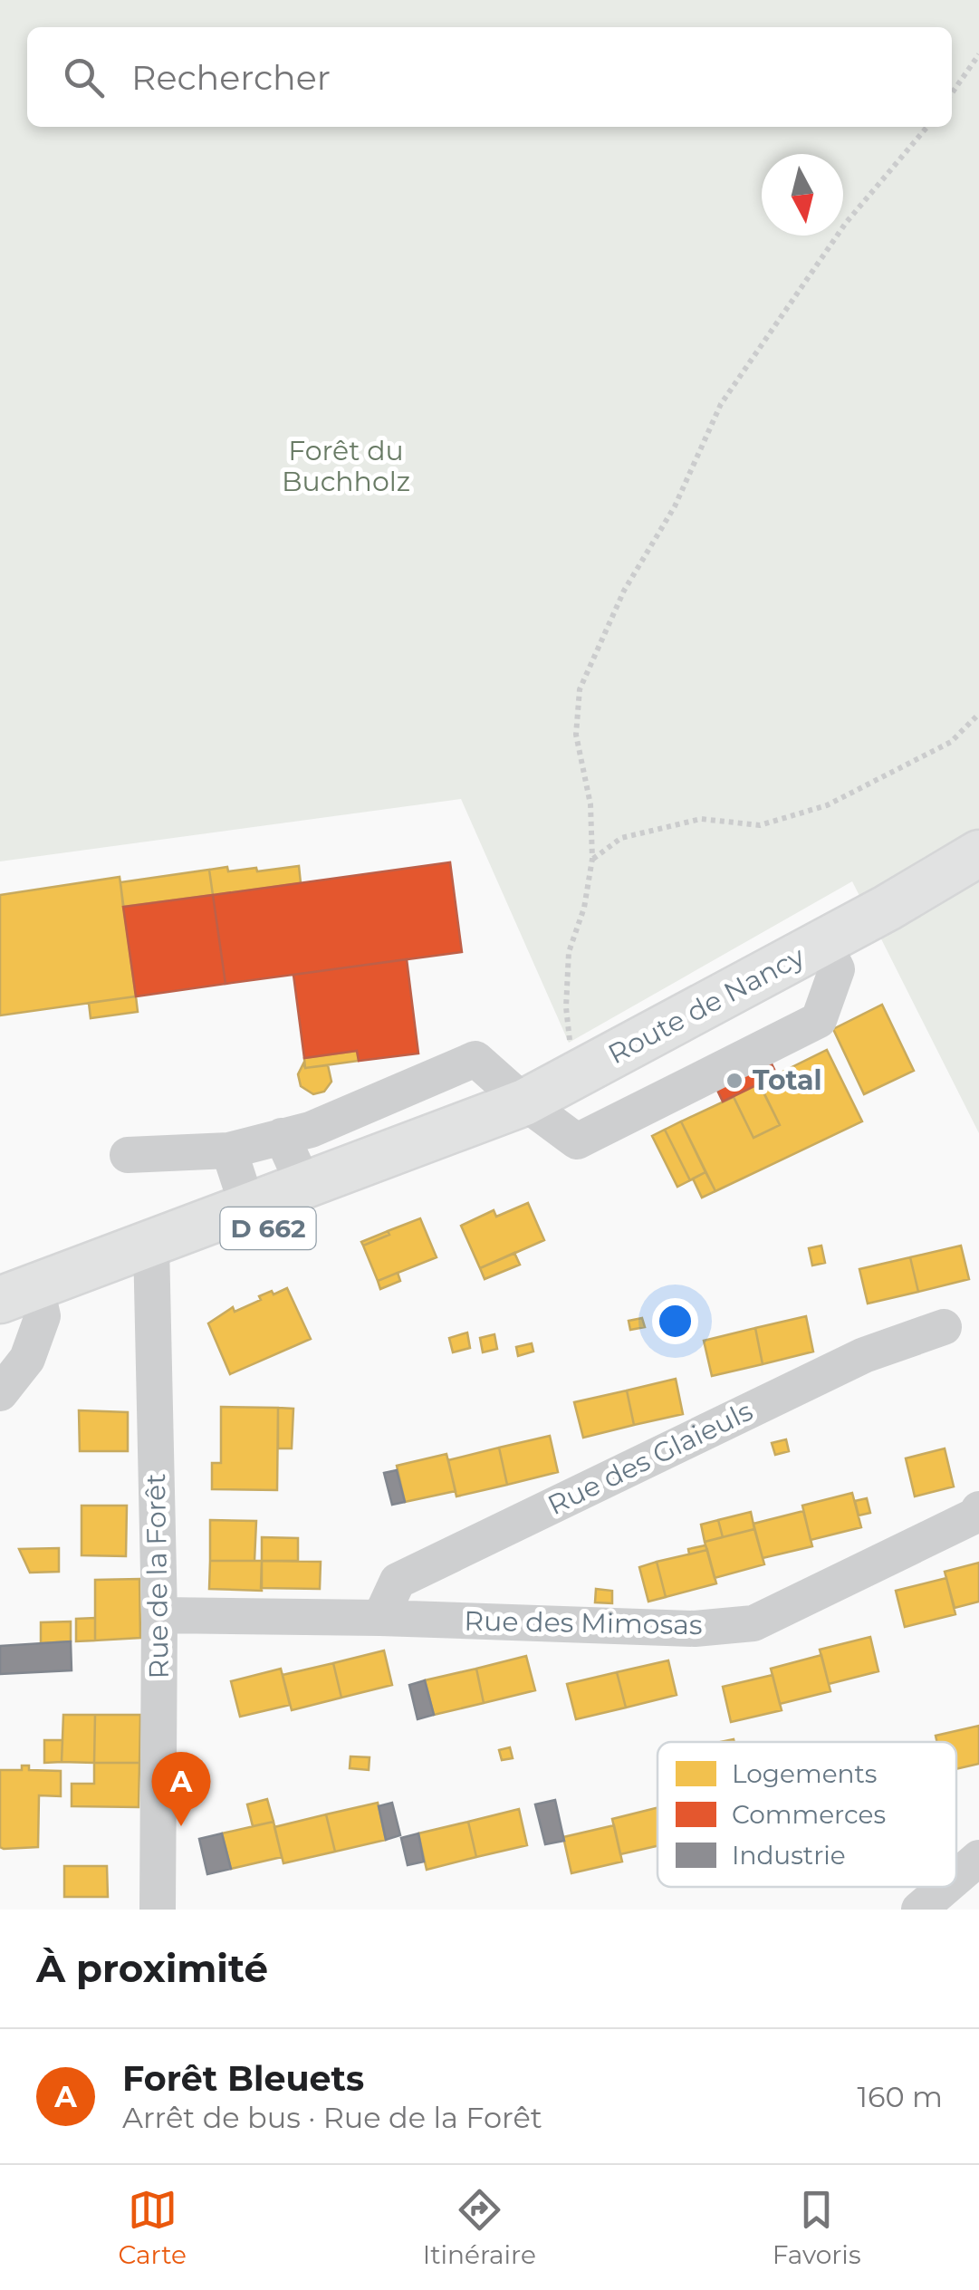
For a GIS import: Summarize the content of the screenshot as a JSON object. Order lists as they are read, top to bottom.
{
  "streets": {
    "main road": ["Route de Nancy", "D 662"],
    "street": ["Rue des Glaieuls", "Rue de la Forêt", "Rue des Mimosas"]
  },
  "crossings": [
    ["Route de Nancy", "Rue de la Forêt"],
    ["Rue des Glaieuls", "Rue des Mimosas"],
    ["Rue de la Forêt", "Rue des Mimosas"]
  ],
  "parks": ["Forêt du Buchholz"],
  "places": ["Total"],
  "legend": ["Logements", "Commerces", "Industrie"],
  "north": "bottom",
  "page": {
    "search": "Rechercher",
    "pins": "A",
    "heading": "À proximité",
    "list": [
      {
        "mark": "A",
        "name": "Forêt Bleuets",
        "note": "Arrêt de bus · Rue de la Forêt",
        "value": "160 m"
      }
    ],
    "nav": ["Carte", "Itinéraire", "Favoris"]
  }
}
